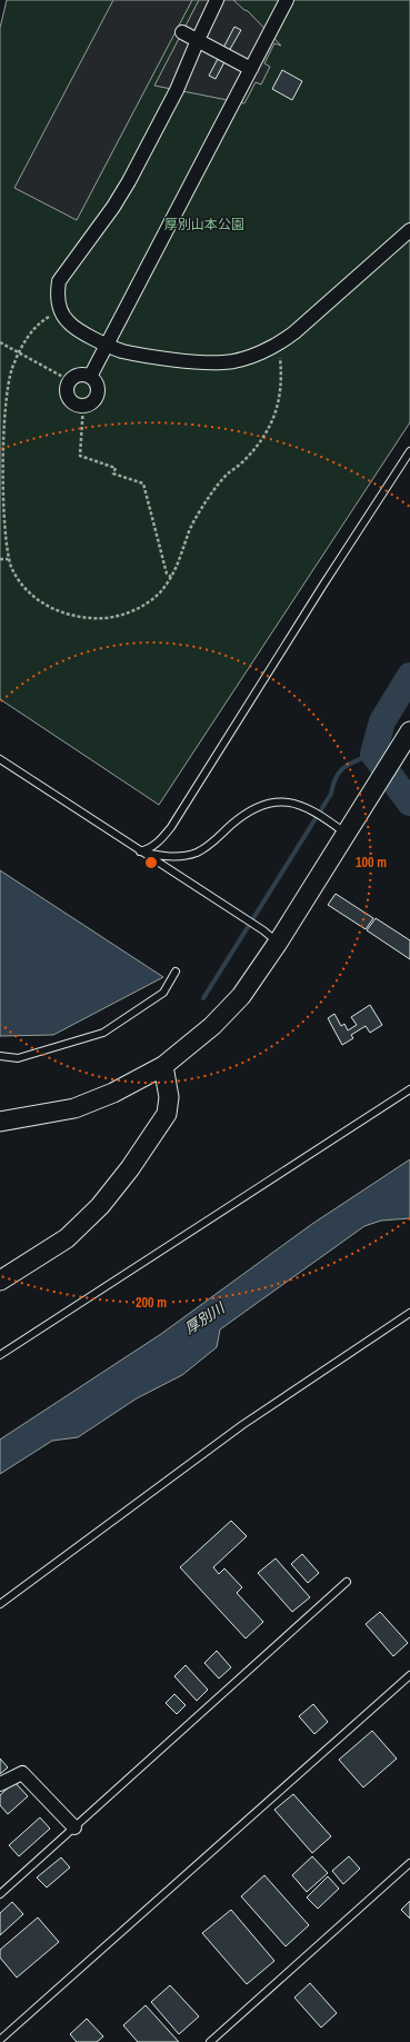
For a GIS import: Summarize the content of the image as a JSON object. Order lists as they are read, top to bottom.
{
  "water": ["厚別川"],
  "parks": ["厚別山本公園"],
  "rings": ["100 m", "200 m"]
}
